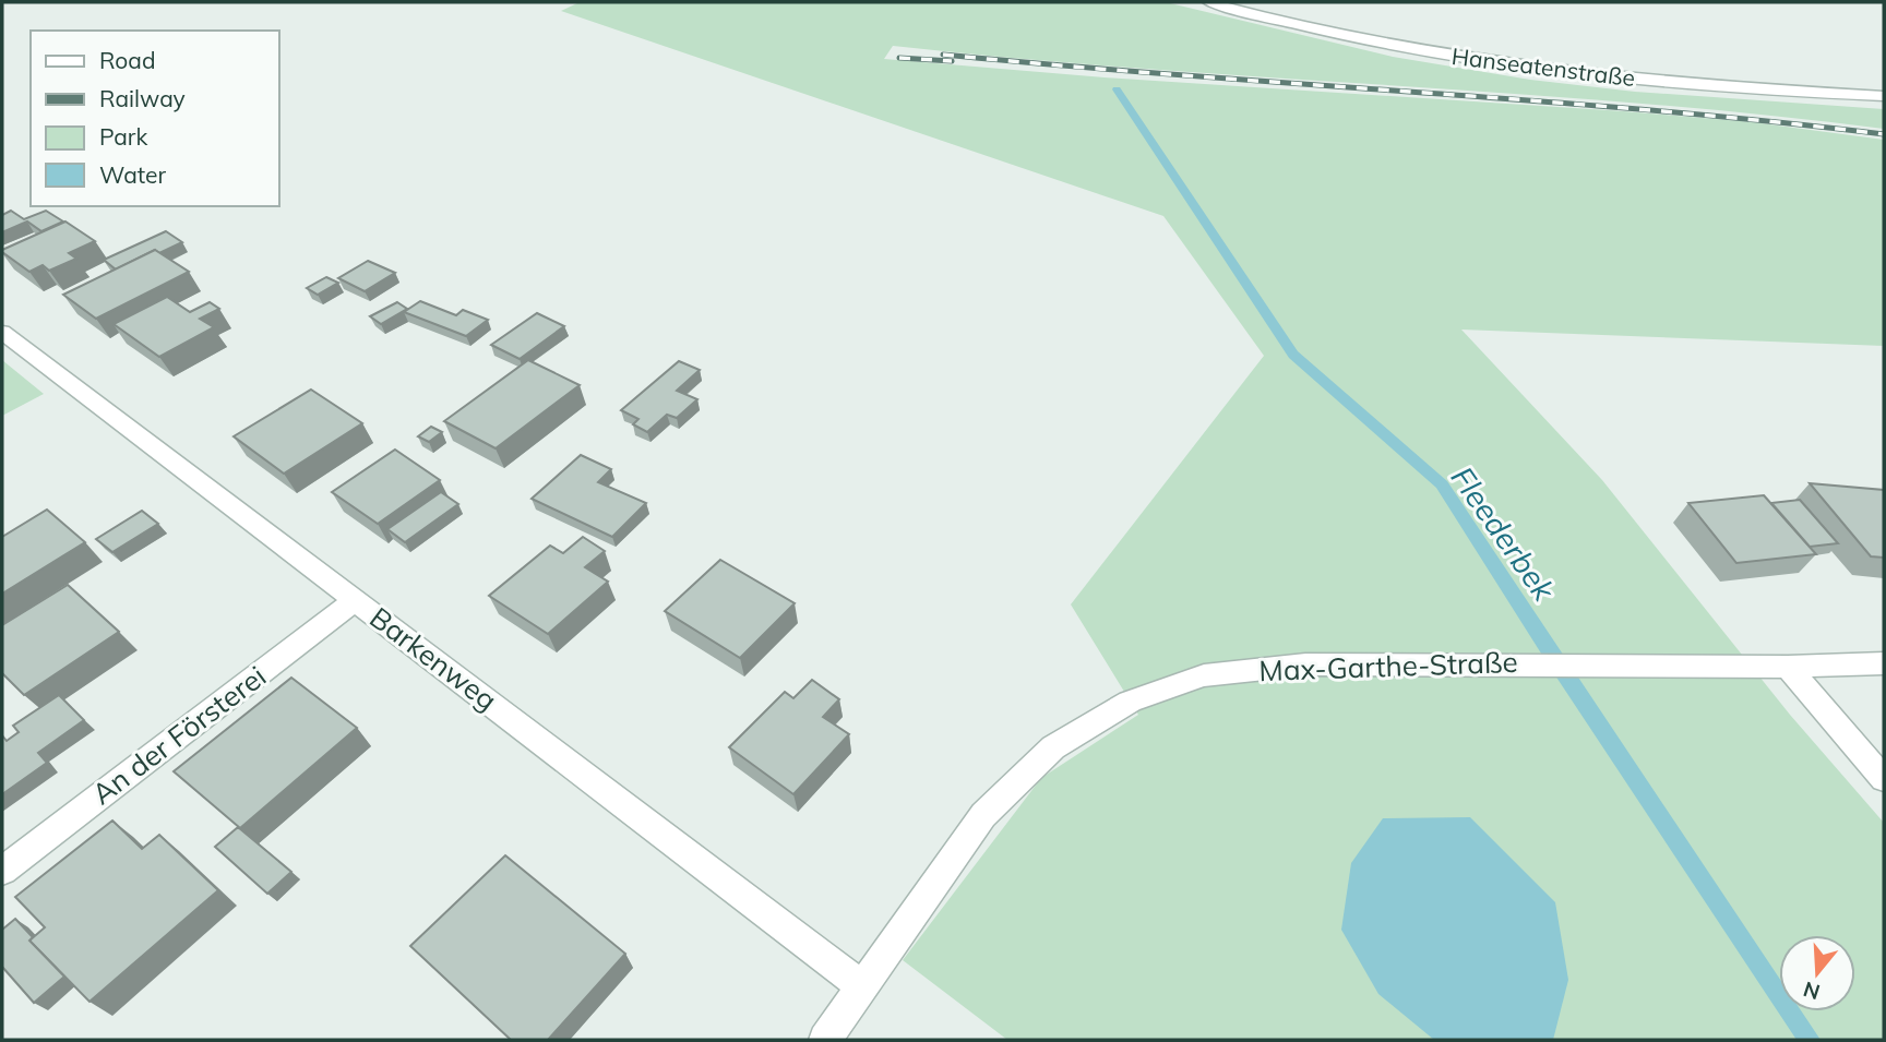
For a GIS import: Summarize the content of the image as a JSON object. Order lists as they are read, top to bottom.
{
  "streets": {
    "street": [
      "Hanseatenstraße",
      "Barkenweg",
      "Max-Garthe-Straße",
      "An der Försterei"
    ]
  },
  "crossings": [
    ["Barkenweg", "Max-Garthe-Straße"],
    ["Barkenweg", "An der Försterei"]
  ],
  "water": ["Fleederbek"],
  "legend": [
    "Road",
    "Railway",
    "Park",
    "Water"
  ],
  "north": "bottom"
}
